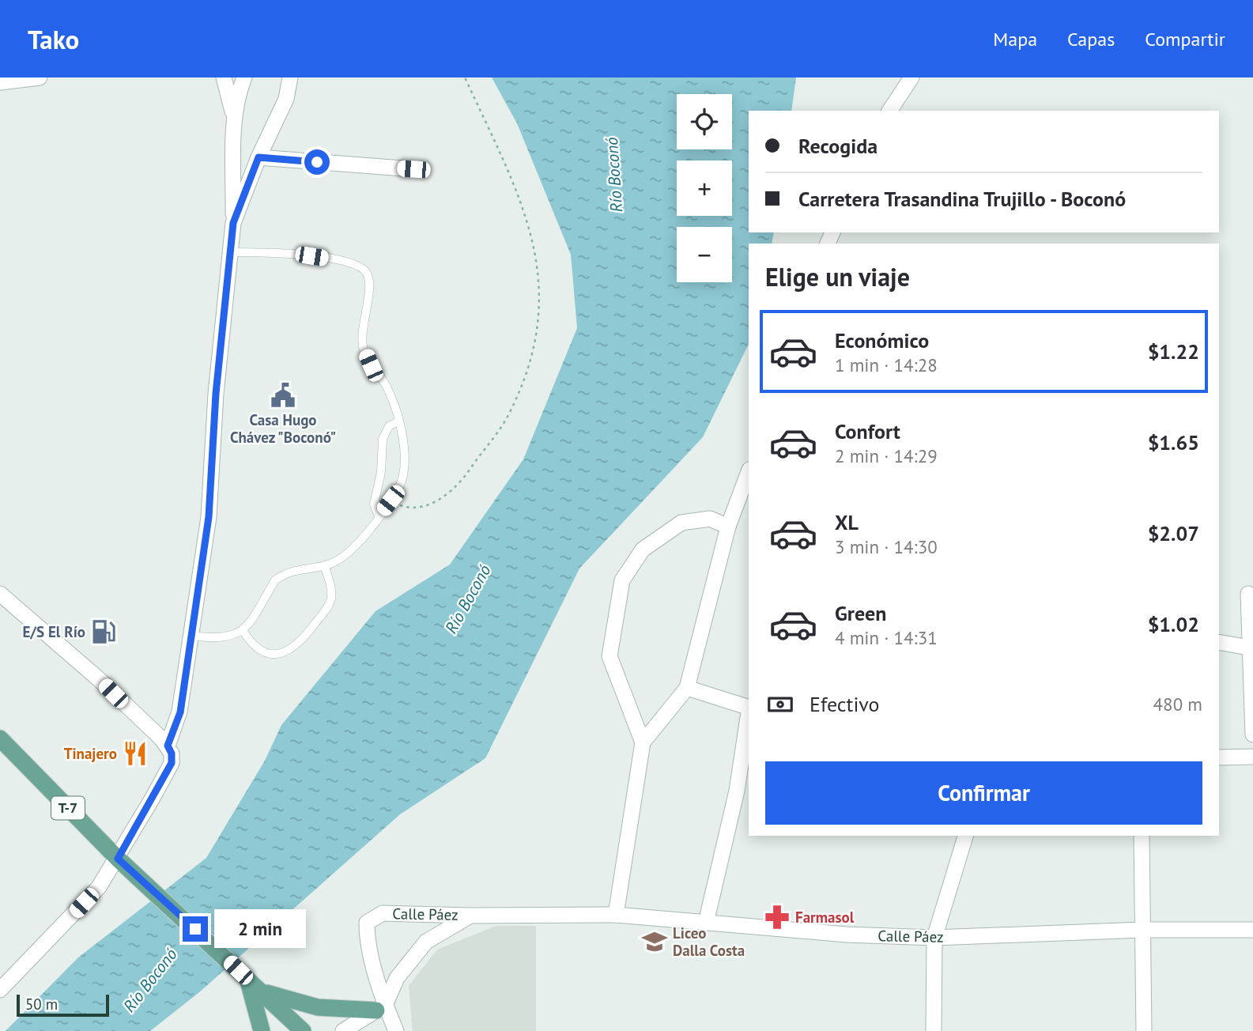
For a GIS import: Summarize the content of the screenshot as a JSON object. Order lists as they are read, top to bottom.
{
  "streets": {
    "main road": ["T-7"],
    "street": ["Calle Páez"]
  },
  "water": ["Río Boconó"],
  "places": {
    "public building": ["Casa Hugo Chávez \"Boconó\""],
    "fuel station": ["E/S El Río"],
    "restaurant": ["Tinajero"],
    "pharmacy": ["Farmasol"],
    "school or university": ["Liceo Dalla Costa"]
  },
  "scale_bar": "50 m",
  "page": {
    "header": "Tako",
    "nav": ["Mapa", "Capas", "Compartir"],
    "map_buttons": ["+", "−"],
    "banner": ["Recogida", "Carretera Trasandina Trujillo - Boconó"],
    "heading": "Elige un viaje",
    "list": [
      {
        "name": "Económico",
        "note": "1 min · 14:28",
        "value": "$1.22"
      },
      {
        "name": "Confort",
        "note": "2 min · 14:29",
        "value": "$1.65"
      },
      {
        "name": "XL",
        "note": "3 min · 14:30",
        "value": "$2.07"
      },
      {
        "name": "Green",
        "note": "4 min · 14:31",
        "value": "$1.02"
      }
    ],
    "pay": ["Efectivo", "480 m"],
    "buttons": "Confirmar",
    "bubble": "2 min",
    "scale": "50 m"
  }
}
